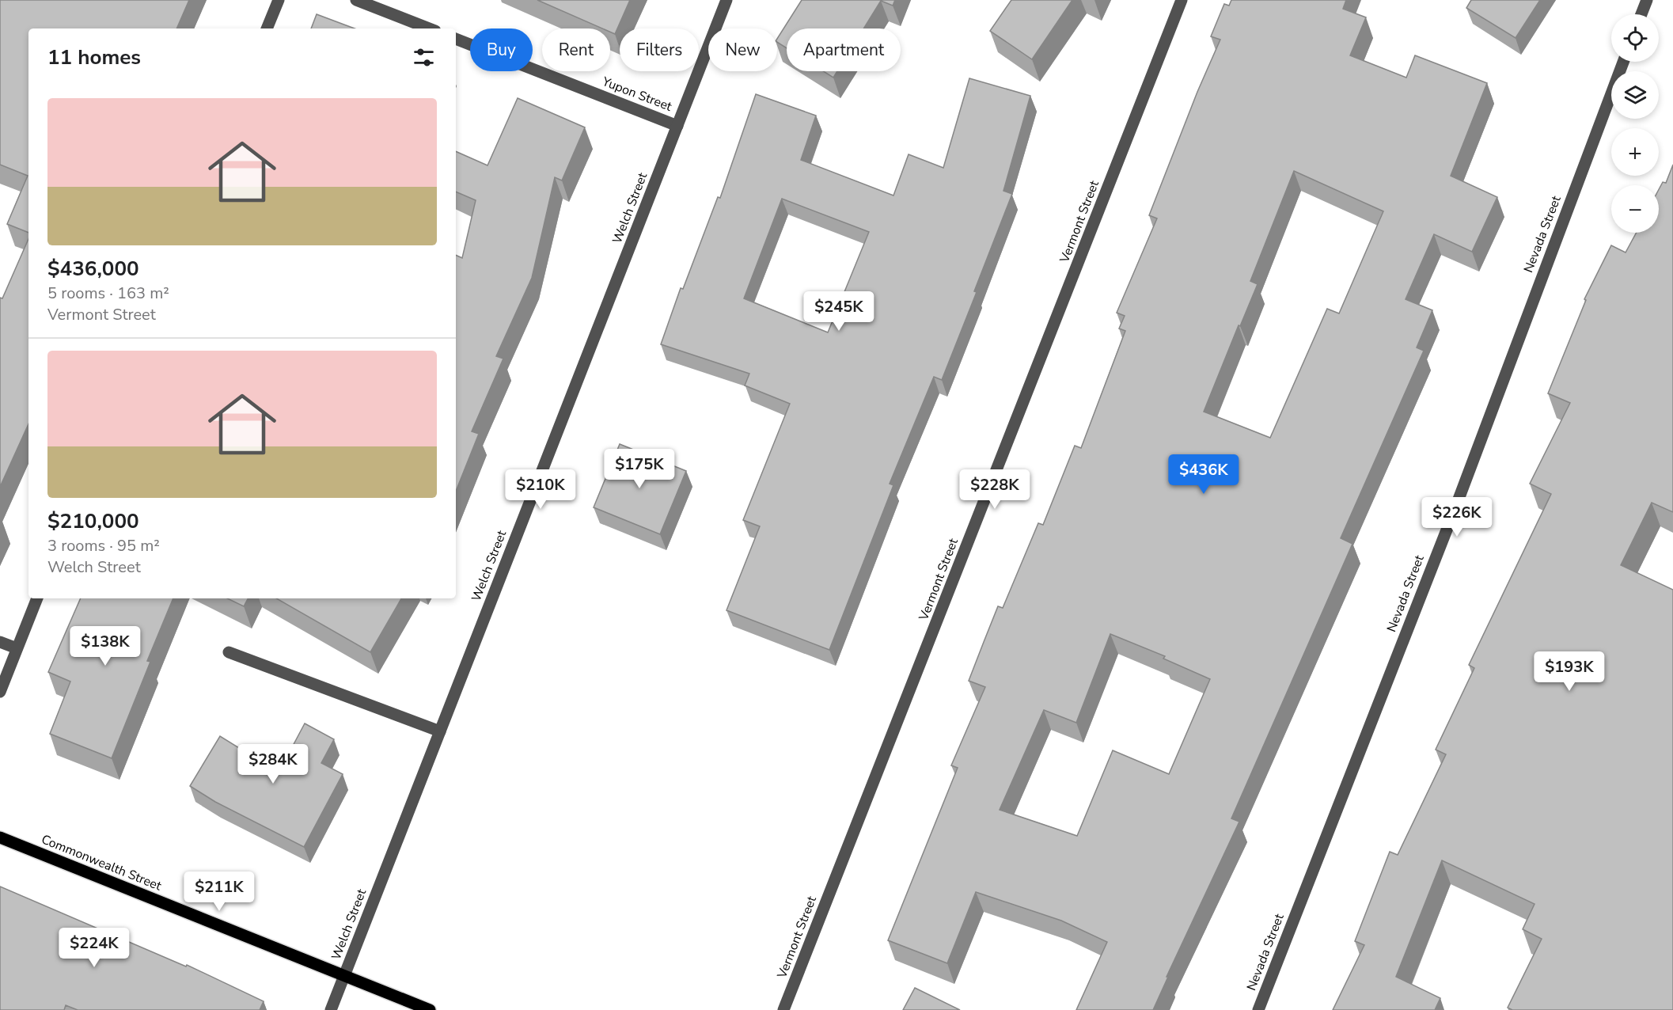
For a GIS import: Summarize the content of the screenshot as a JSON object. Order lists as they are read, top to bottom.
{
  "streets": {
    "main road": ["Commonwealth Street"],
    "street": [
      "Yupon Street",
      "Welch Street",
      "Vermont Street",
      "Nevada Street"
    ]
  },
  "crossings": [
    ["Yupon Street", "Welch Street"],
    ["Welch Street", "Commonwealth Street"]
  ],
  "page": {
    "map_buttons": ["+", "−"],
    "chip": [
      "Buy",
      "Rent",
      "Filters",
      "New",
      "Apartment"
    ],
    "heading": "11 homes",
    "list": [
      {
        "name": "$436,000",
        "note": "5 rooms · 163 m² · Vermont Street"
      },
      {
        "name": "$210,000",
        "note": "3 rooms · 95 m² · Welch Street"
      }
    ],
    "price": [
      "$245K",
      "$175K",
      "$436K",
      "$210K",
      "$228K",
      "$226K",
      "$138K",
      "$193K",
      "$284K",
      "$211K",
      "$224K"
    ]
  }
}
